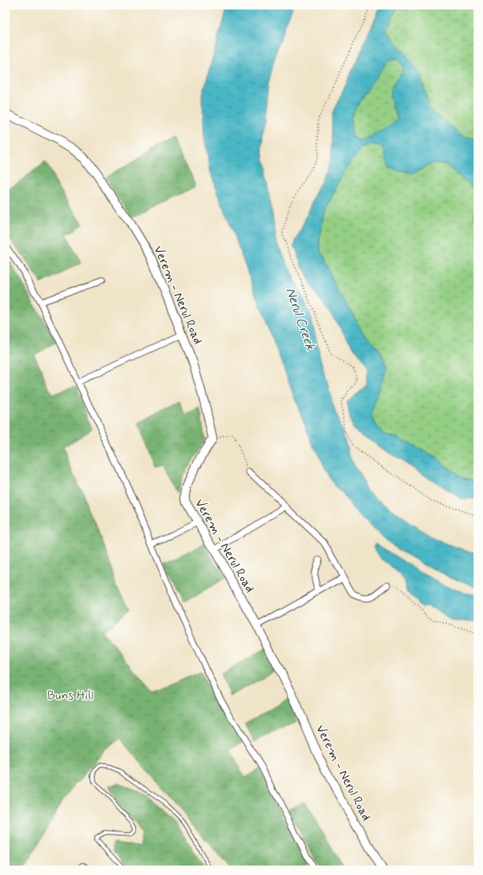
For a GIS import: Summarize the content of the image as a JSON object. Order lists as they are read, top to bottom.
{
  "streets": {
    "main road": ["Verem - Nerul Road"]
  },
  "water": ["Nerul Creek"],
  "parks": ["Buns Hill"]
}
